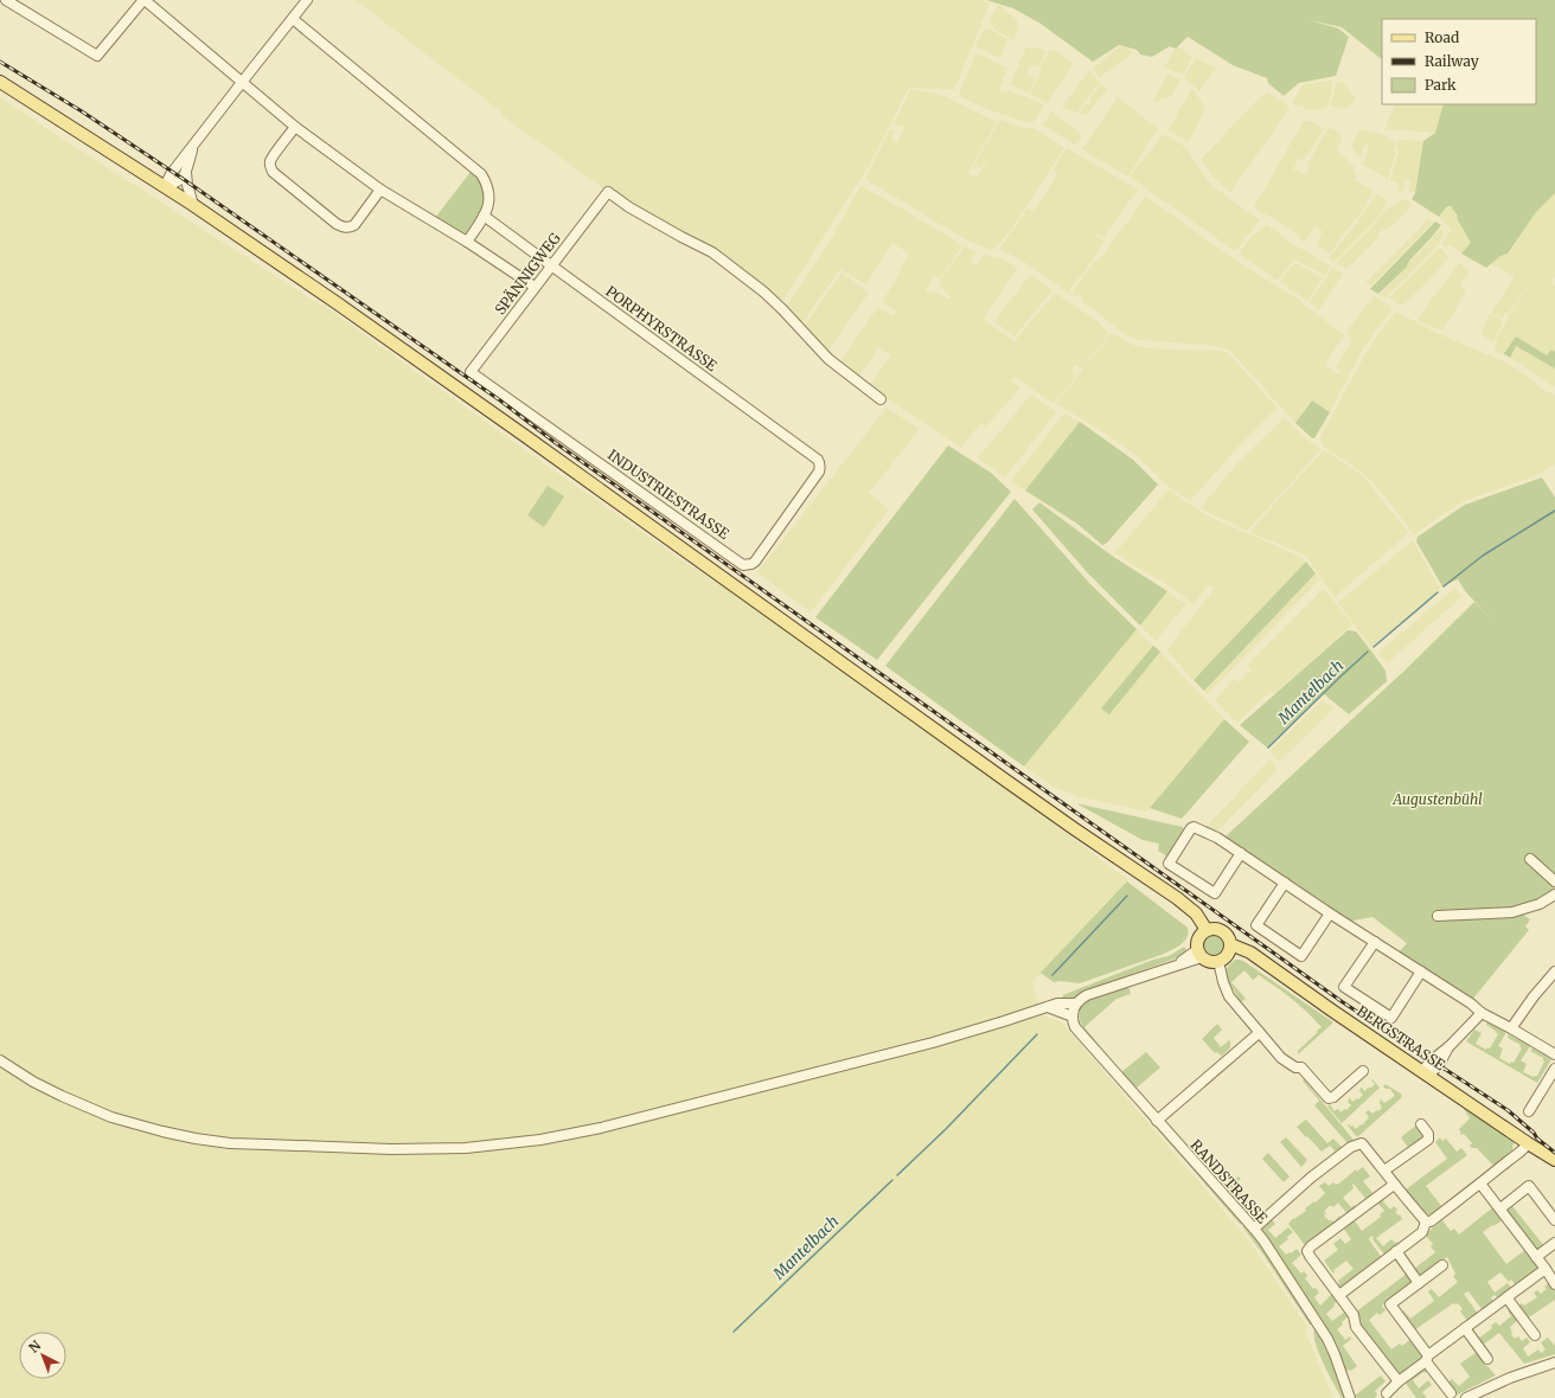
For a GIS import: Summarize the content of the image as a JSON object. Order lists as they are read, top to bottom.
{
  "streets": {
    "main road": ["BERGSTRASSE"],
    "street": [
      "SPÄNNIGWEG",
      "PORPHYRSTRASSE",
      "INDUSTRIESTRASSE",
      "RANDSTRASSE"
    ]
  },
  "crossings": [
    ["SPÄNNIGWEG", "PORPHYRSTRASSE"],
    ["SPÄNNIGWEG", "INDUSTRIESTRASSE"],
    ["PORPHYRSTRASSE", "INDUSTRIESTRASSE"]
  ],
  "water": ["Mantelbach"],
  "parks": ["Augustenbühl"],
  "legend": ["Road", "Railway", "Park"],
  "north": "top left"
}
